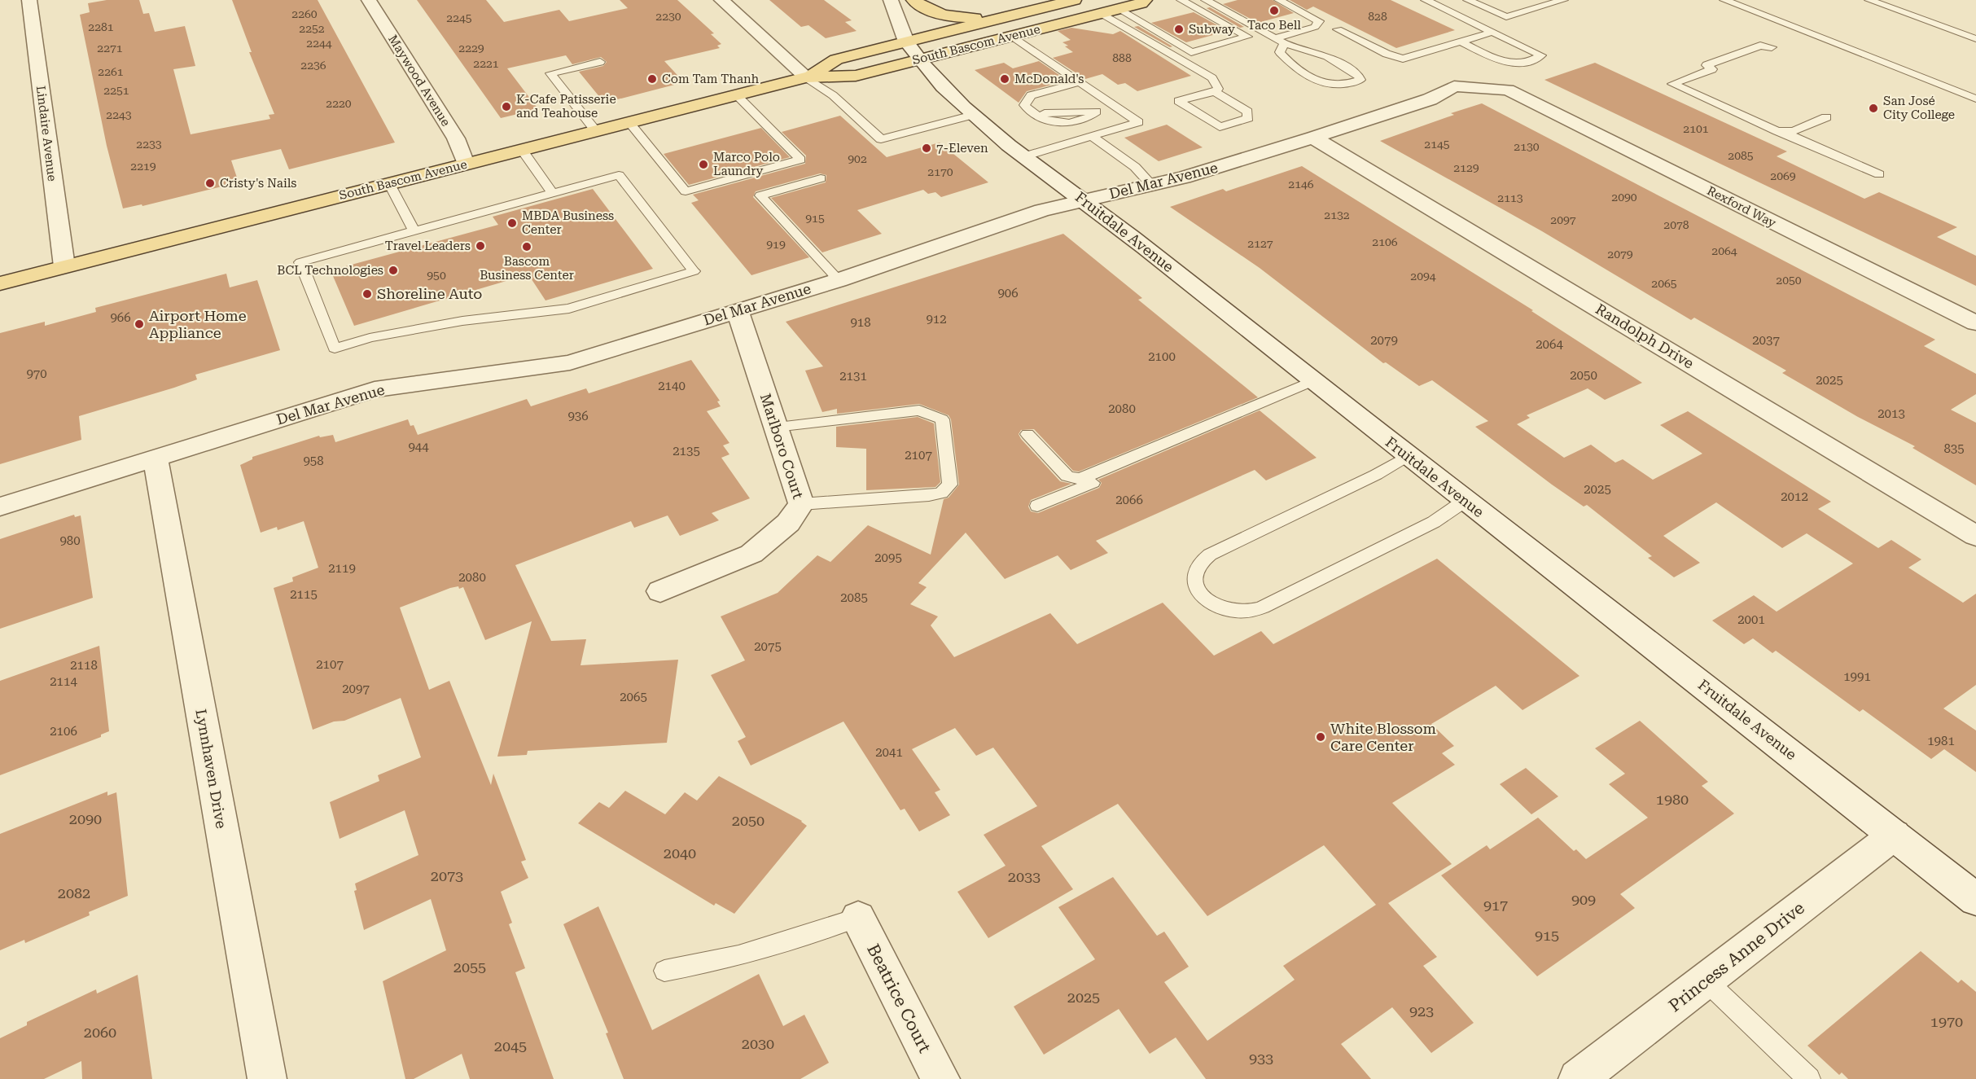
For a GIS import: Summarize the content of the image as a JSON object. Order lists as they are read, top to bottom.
{
  "streets": {
    "main road": ["South Bascom Avenue"],
    "street": [
      "Maywood Avenue",
      "Lindaire Avenue",
      "Del Mar Avenue",
      "Rexford Way",
      "Fruitdale Avenue",
      "Randolph Drive",
      "Marlboro Court",
      "Lynnhaven Drive",
      "Princess Anne Drive",
      "Beatrice Court"
    ]
  },
  "crossings": [
    ["South Bascom Avenue", "Maywood Avenue"],
    ["South Bascom Avenue", "Lindaire Avenue"],
    ["South Bascom Avenue", "Fruitdale Avenue"],
    ["Del Mar Avenue", "Rexford Way"],
    ["Del Mar Avenue", "Fruitdale Avenue"],
    ["Del Mar Avenue", "Randolph Drive"],
    ["Del Mar Avenue", "Marlboro Court"],
    ["Del Mar Avenue", "Lynnhaven Drive"],
    ["Fruitdale Avenue", "Princess Anne Drive"]
  ],
  "places": [
    "Taco Bell",
    "Subway",
    "Com Tam Thanh",
    "McDonald's",
    "K-Cafe Patisserie and Teahouse",
    "San José City College",
    "7-Eleven",
    "Marco Polo Laundry",
    "Cristy's Nails",
    "MBDA Business Center",
    "Travel Leaders",
    "Bascom Business Center",
    "BCL Technologies",
    "Shoreline Auto",
    "Airport Home Appliance",
    "White Blossom Care Center"
  ],
  "house_numbers": [
    "2260",
    "2230",
    "828",
    "2245",
    "2281",
    "2252",
    "2244",
    "2271",
    "2229",
    "888",
    "2221",
    "2236",
    "2261",
    "2251",
    "2220",
    "2243",
    "2101",
    "2233",
    "2145",
    "2130",
    "2085",
    "902",
    "2219",
    "2129",
    "2170",
    "2069",
    "2146",
    "2090",
    "2113",
    "2132",
    "915",
    "2097",
    "2078",
    "2106",
    "2127",
    "919",
    "2064",
    "2079",
    "950",
    "2094",
    "2050",
    "2065",
    "906",
    "966",
    "912",
    "918",
    "2079",
    "2037",
    "2064",
    "2100",
    "970",
    "2050",
    "2131",
    "2025",
    "2140",
    "2080",
    "2013",
    "936",
    "944",
    "835",
    "2135",
    "2107",
    "958",
    "2025",
    "2012",
    "2066",
    "980",
    "2095",
    "2119",
    "2080",
    "2115",
    "2085",
    "2001",
    "2075",
    "2107",
    "2118",
    "1991",
    "2114",
    "2097",
    "2065",
    "2106",
    "1981",
    "2041",
    "1980",
    "2090",
    "2050",
    "2040",
    "2073",
    "2033",
    "2082",
    "909",
    "917",
    "915",
    "2055",
    "2025",
    "923",
    "1970",
    "2060",
    "2030",
    "2045",
    "933"
  ]
}
